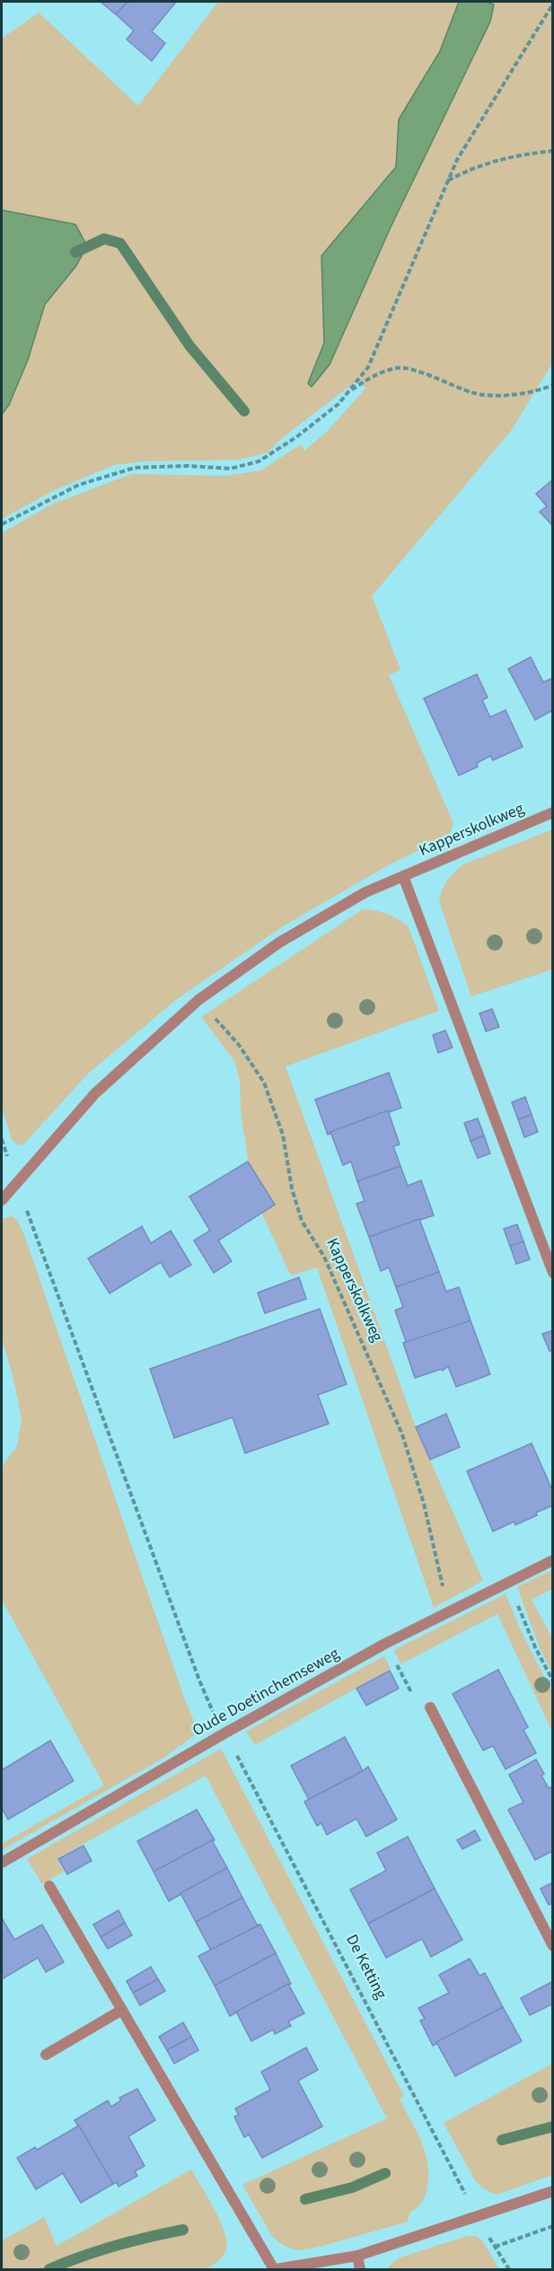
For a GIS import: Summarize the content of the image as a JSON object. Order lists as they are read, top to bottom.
{
  "streets": {
    "street": ["Kapperskolkweg", "Oude Doetinchemseweg"],
    "path": ["De Ketting"]
  },
  "crossings": [
    ["Kapperskolkweg", "Oude Doetinchemseweg"],
    ["Kapperskolkweg", "De Ketting"],
    ["Oude Doetinchemseweg", "De Ketting"]
  ]
}
